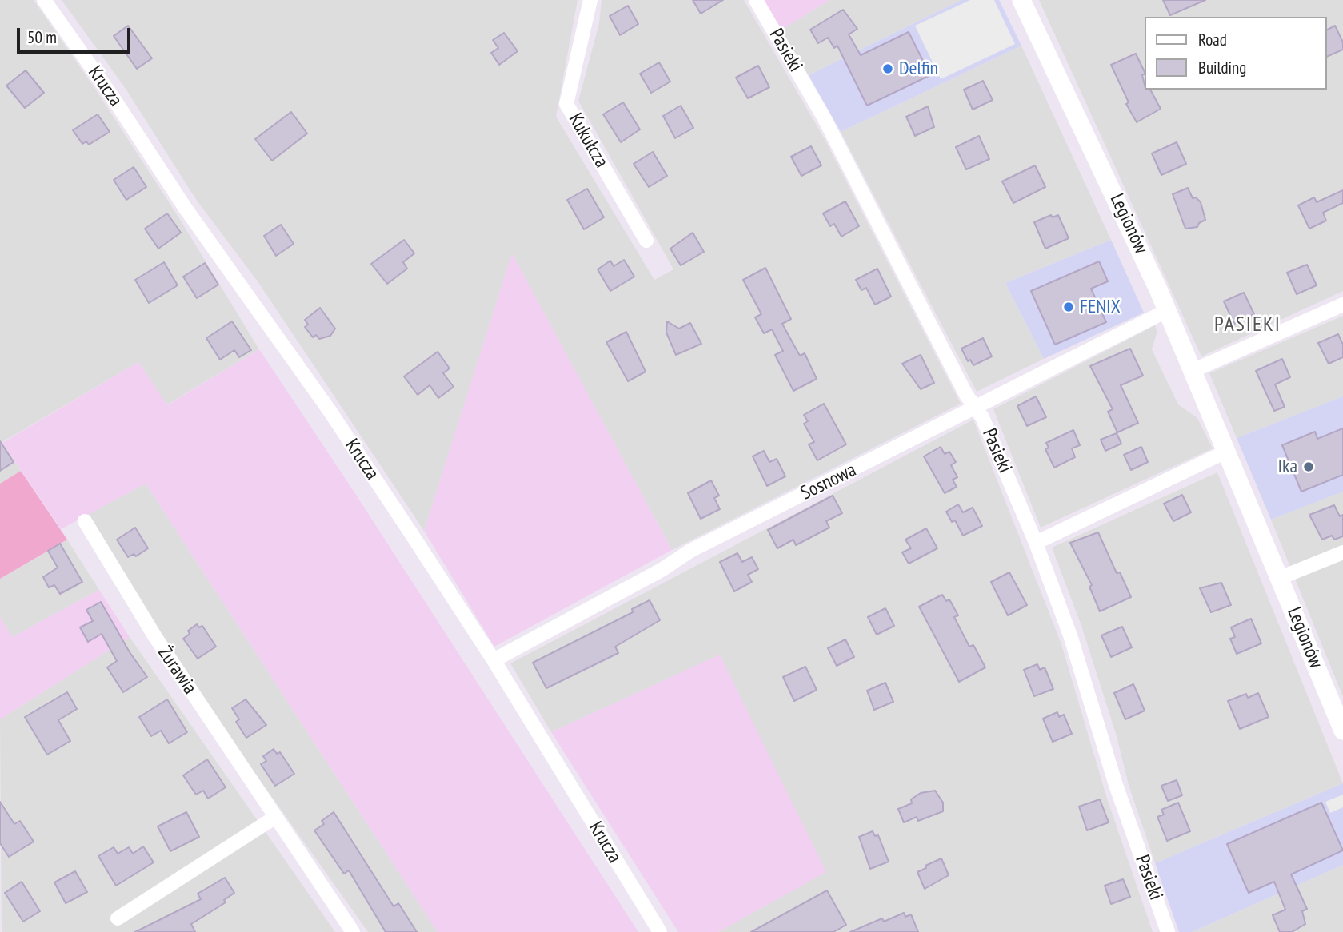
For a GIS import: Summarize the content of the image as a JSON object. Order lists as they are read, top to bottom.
{
  "streets": {
    "street": [
      "Pasieki",
      "Krucza",
      "Kukułcza",
      "Legionów",
      "Sosnowa",
      "Żurawia"
    ]
  },
  "crossings": [
    ["Pasieki", "Sosnowa"],
    ["Krucza", "Sosnowa"],
    ["Legionów", "Sosnowa"]
  ],
  "districts": ["PASIEKI"],
  "places": ["Delfin", "FENIX", "Ika"],
  "legend": ["Road", "Building"],
  "scale_bar": "50 m"
}
